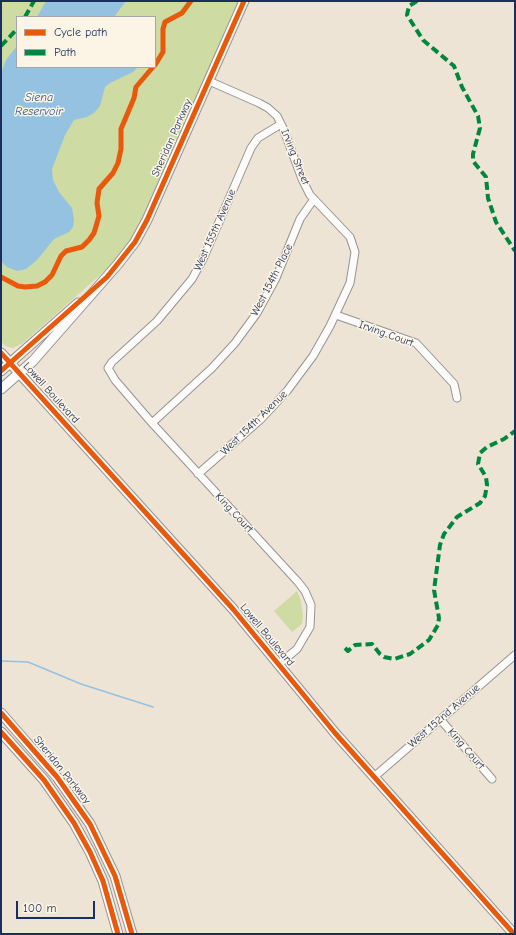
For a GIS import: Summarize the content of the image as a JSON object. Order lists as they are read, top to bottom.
{
  "streets": {
    "main road": ["Sheridan Parkway", "Lowell Boulevard"],
    "street": [
      "Irving Street",
      "West 155th Avenue",
      "West 154th Place",
      "Irving Court",
      "West 154th Avenue",
      "King Court",
      "West 152nd Avenue"
    ]
  },
  "crossings": [
    ["Sheridan Parkway", "Irving Street"],
    ["Sheridan Parkway", "Lowell Boulevard"],
    ["Irving Street", "West 155th Avenue"],
    ["Irving Street", "West 154th Place"],
    ["Irving Street", "West 154th Avenue"],
    ["West 155th Avenue", "King Court"],
    ["West 154th Place", "King Court"],
    ["Irving Court", "West 154th Avenue"],
    ["Lowell Boulevard", "King Court"],
    ["Lowell Boulevard", "West 152nd Avenue"],
    ["West 154th Avenue", "King Court"],
    ["King Court", "West 152nd Avenue"]
  ],
  "water": ["Siena Reservoir"],
  "legend": ["Cycle path", "Path"],
  "scale_bar": "100 m"
}
